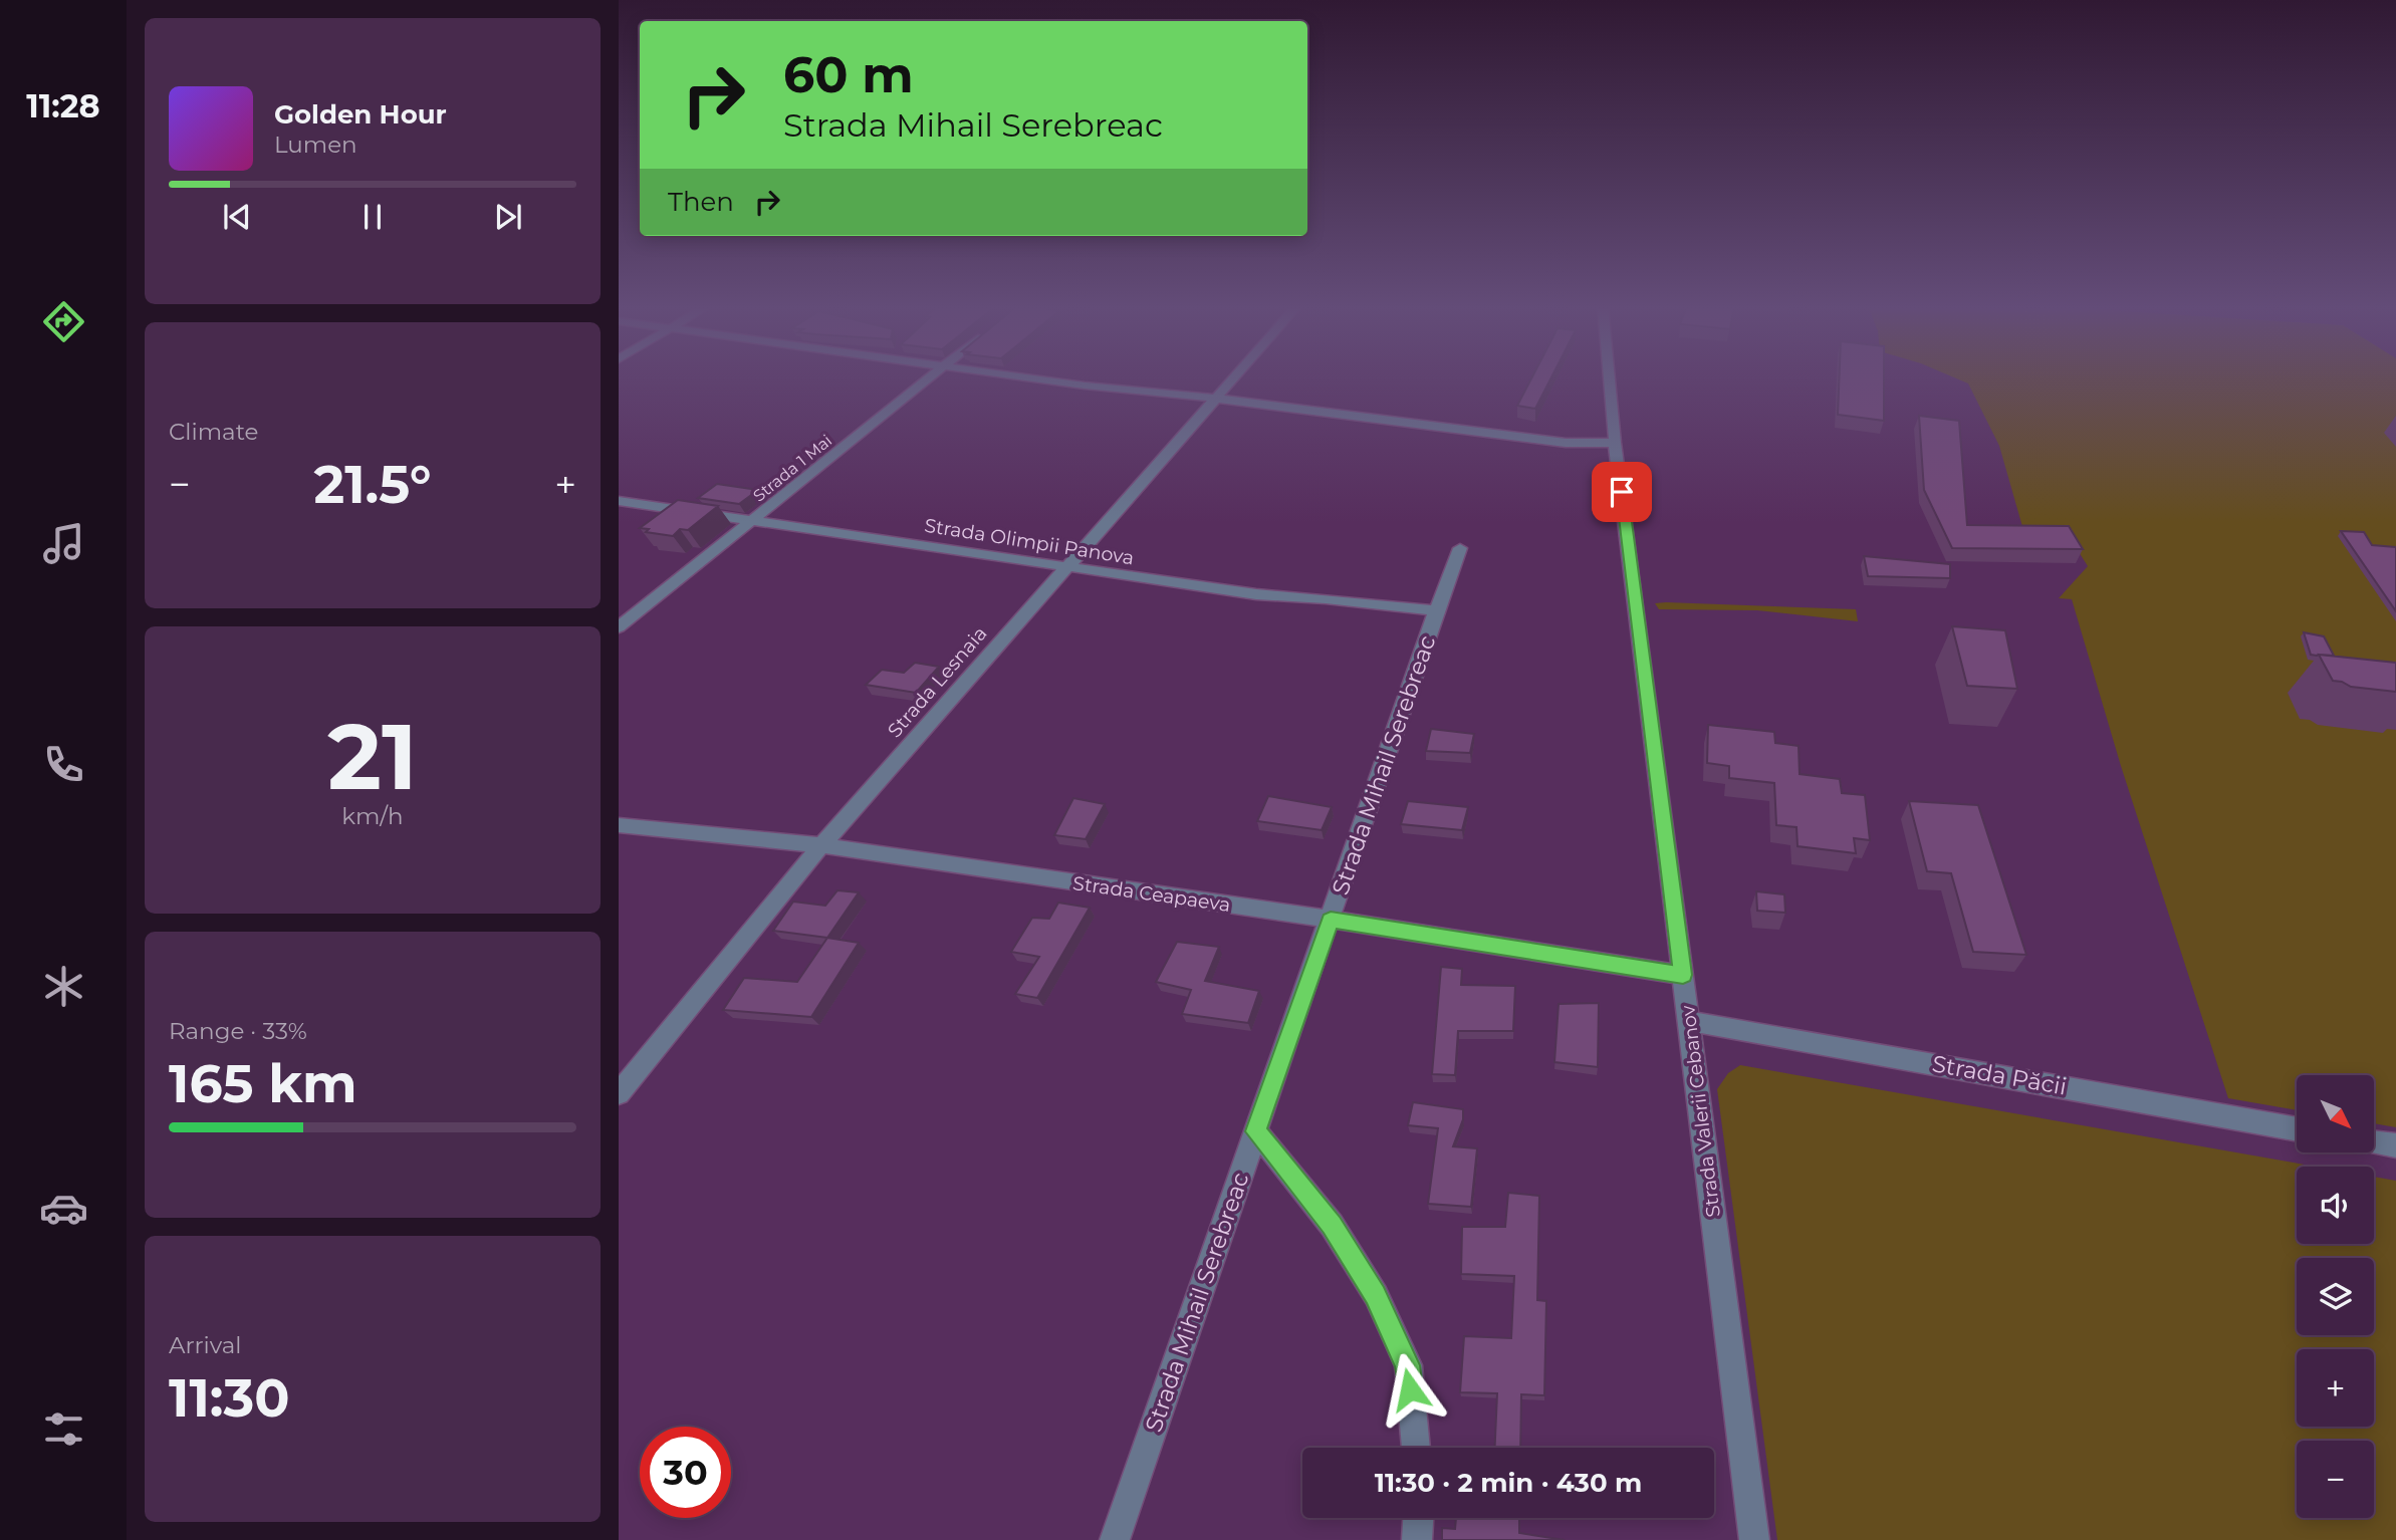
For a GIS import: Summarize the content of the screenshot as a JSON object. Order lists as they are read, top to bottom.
{
  "streets": {
    "street": [
      "Strada 1 Mai",
      "Strada Olimpii Panova",
      "Strada Lesnaia",
      "Strada Mihail Serebreac",
      "Strada Ceapaeva",
      "Strada Păcii",
      "Strada Valerii Cebanov"
    ]
  },
  "crossings": [
    ["Strada 1 Mai", "Strada Olimpii Panova"],
    ["Strada Olimpii Panova", "Strada Lesnaia"],
    ["Strada Olimpii Panova", "Strada Mihail Serebreac"],
    ["Strada Lesnaia", "Strada Ceapaeva"],
    ["Strada Mihail Serebreac", "Strada Ceapaeva"],
    ["Strada Ceapaeva", "Strada Valerii Cebanov"],
    ["Strada Păcii", "Strada Valerii Cebanov"]
  ],
  "north": "bottom right",
  "page": {
    "tabs": "11:28",
    "turn": ["60 m", "Strada Mihail Serebreac"],
    "song": ["Golden Hour", "Lumen"],
    "then": "Then",
    "tile": [
      "Climate",
      ["21", "km/h"],
      ["Range · 33%", "165 km"],
      ["Arrival", "11:30"]
    ],
    "heat": ["−", "21.5°", "+"],
    "map_buttons": ["+", "−"],
    "limit": "30",
    "trip": "11:30 · 2 min · 430 m"
  }
}
